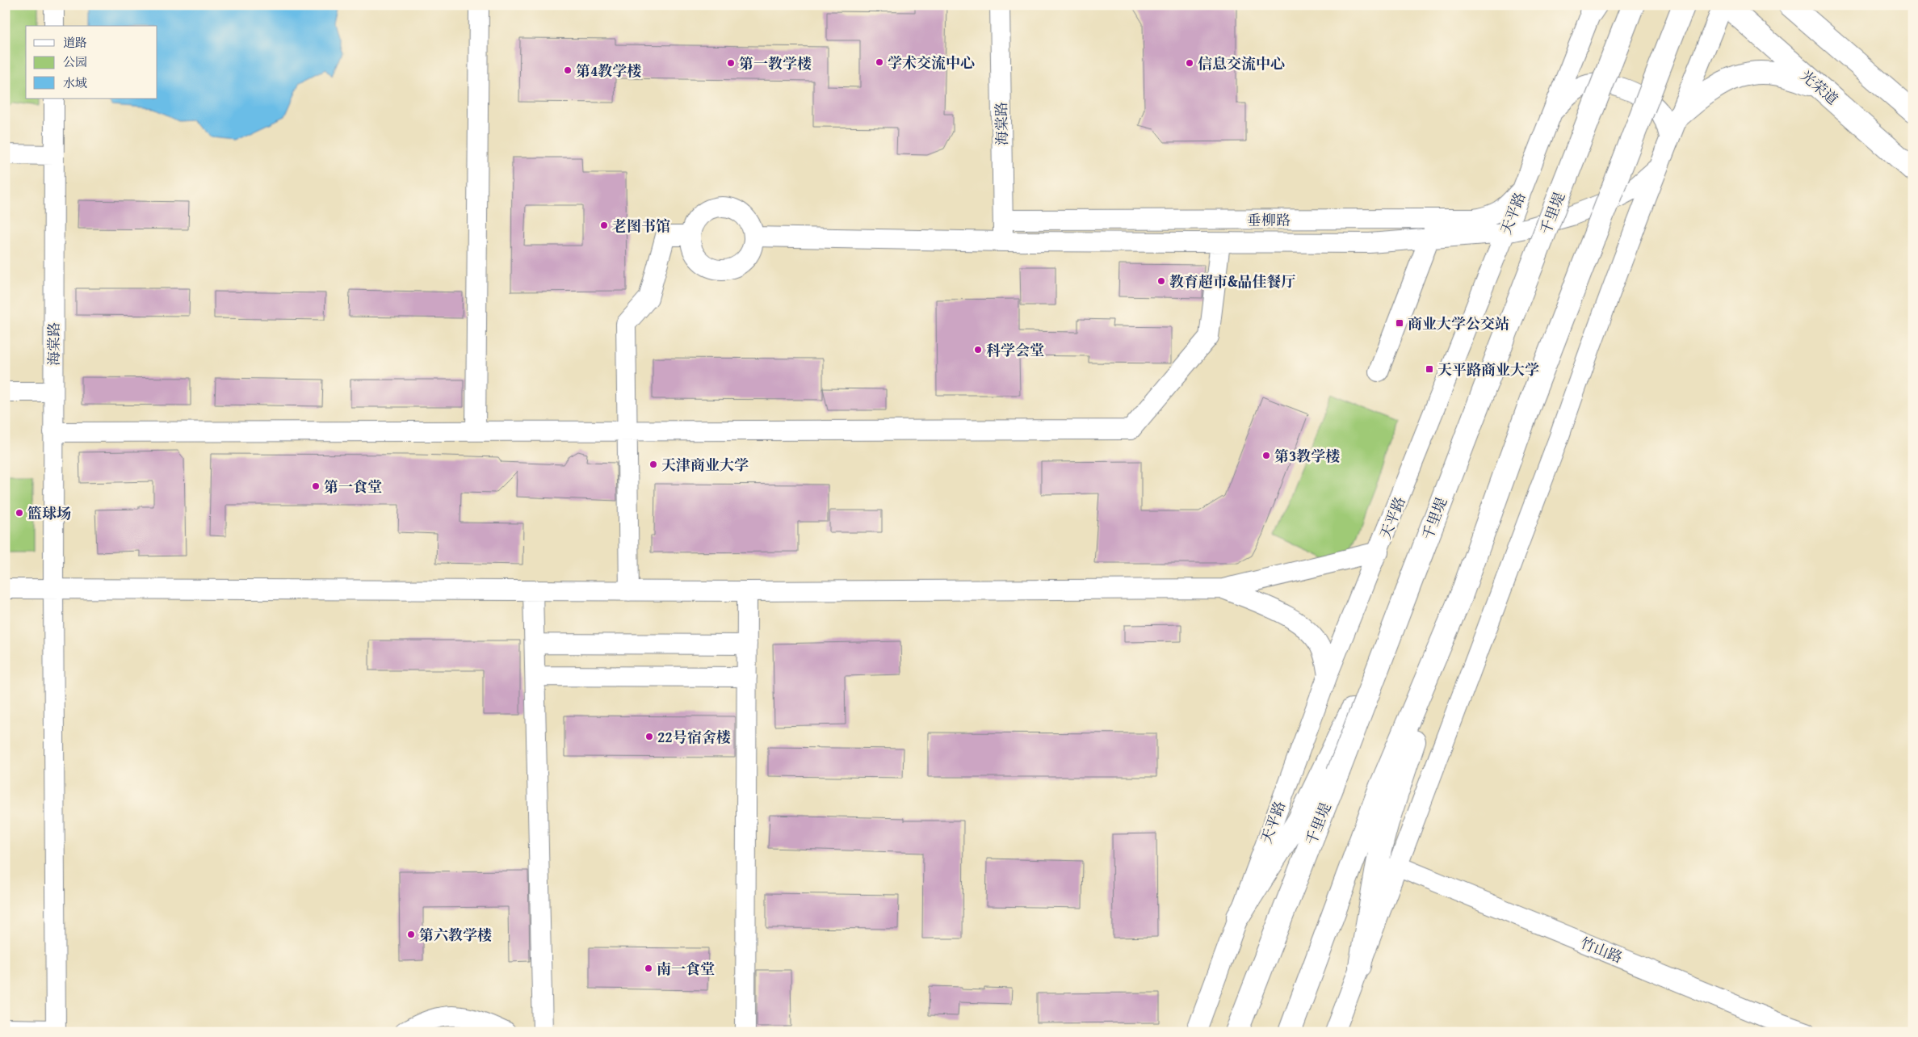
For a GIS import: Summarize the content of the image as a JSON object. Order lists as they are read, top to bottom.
{
  "streets": {
    "main road": ["光荣道", "千里堤"],
    "street": [
      "海棠路",
      "天平路",
      "垂柳路",
      "竹山路"
    ]
  },
  "crossings": [
    ["海棠路", "垂柳路"],
    ["天平路", "垂柳路"]
  ],
  "places": {
    "other": [
      "学术交流中心",
      "第一教学楼",
      "信息交流中心",
      "第4教学楼",
      "老图书馆",
      "教育超市&品佳餐厅",
      "科学会堂",
      "第3教学楼",
      "天津商业大学",
      "第一食堂",
      "篮球场",
      "22号宿舍楼",
      "第六教学楼",
      "南一食堂"
    ],
    "transit": ["商业大学公交站", "天平路商业大学"]
  },
  "legend": ["道路", "公园", "水域"]
}
